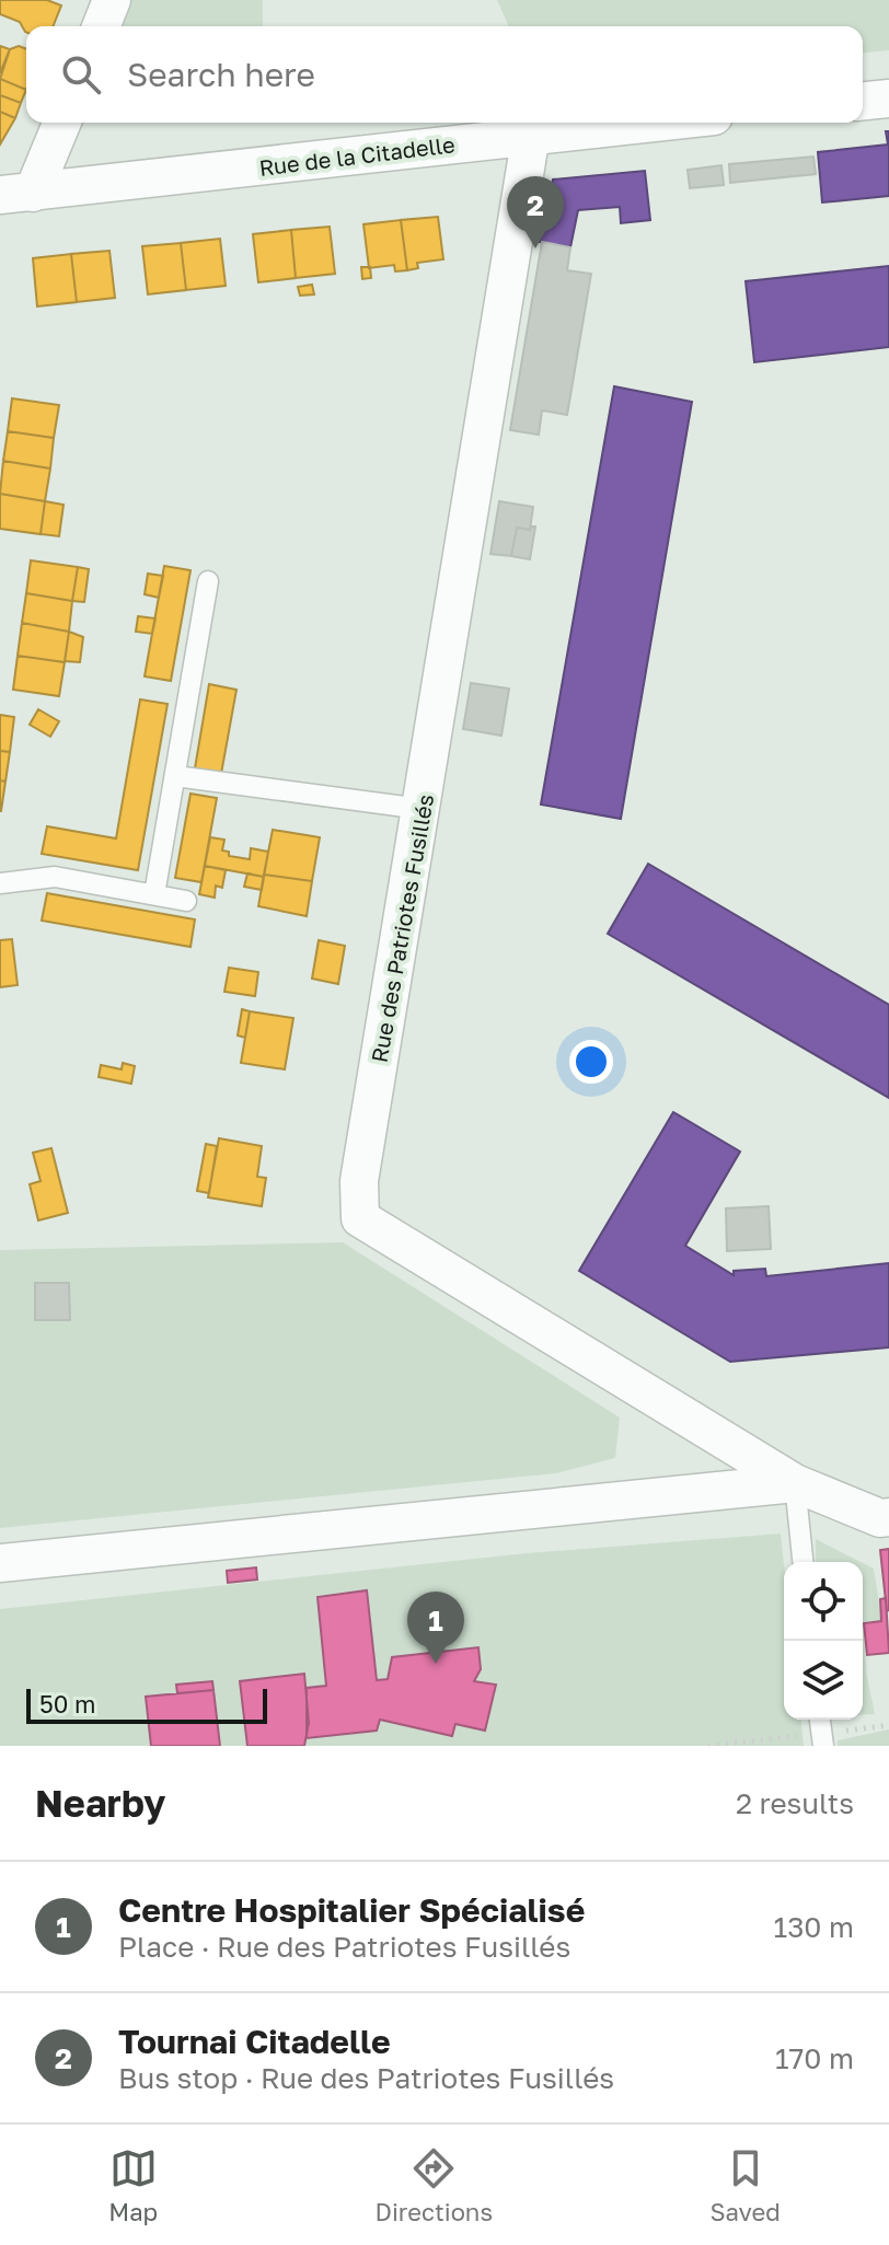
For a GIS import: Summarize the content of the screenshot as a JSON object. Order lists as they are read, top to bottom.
{
  "streets": {
    "street": ["Rue de la Citadelle", "Rue des Patriotes Fusillés"]
  },
  "crossings": [
    ["Rue de la Citadelle", "Rue des Patriotes Fusillés"]
  ],
  "scale_bar": "50 m",
  "page": {
    "search": "Search here",
    "pins": ["2", "1"],
    "scale": "50 m",
    "heading": ["Nearby", "2 results"],
    "list": [
      {
        "mark": "1",
        "name": "Centre Hospitalier Spécialisé",
        "note": "Place · Rue des Patriotes Fusillés",
        "value": "130 m"
      },
      {
        "mark": "2",
        "name": "Tournai Citadelle",
        "note": "Bus stop · Rue des Patriotes Fusillés",
        "value": "170 m"
      }
    ],
    "nav": ["Map", "Directions", "Saved"]
  }
}
